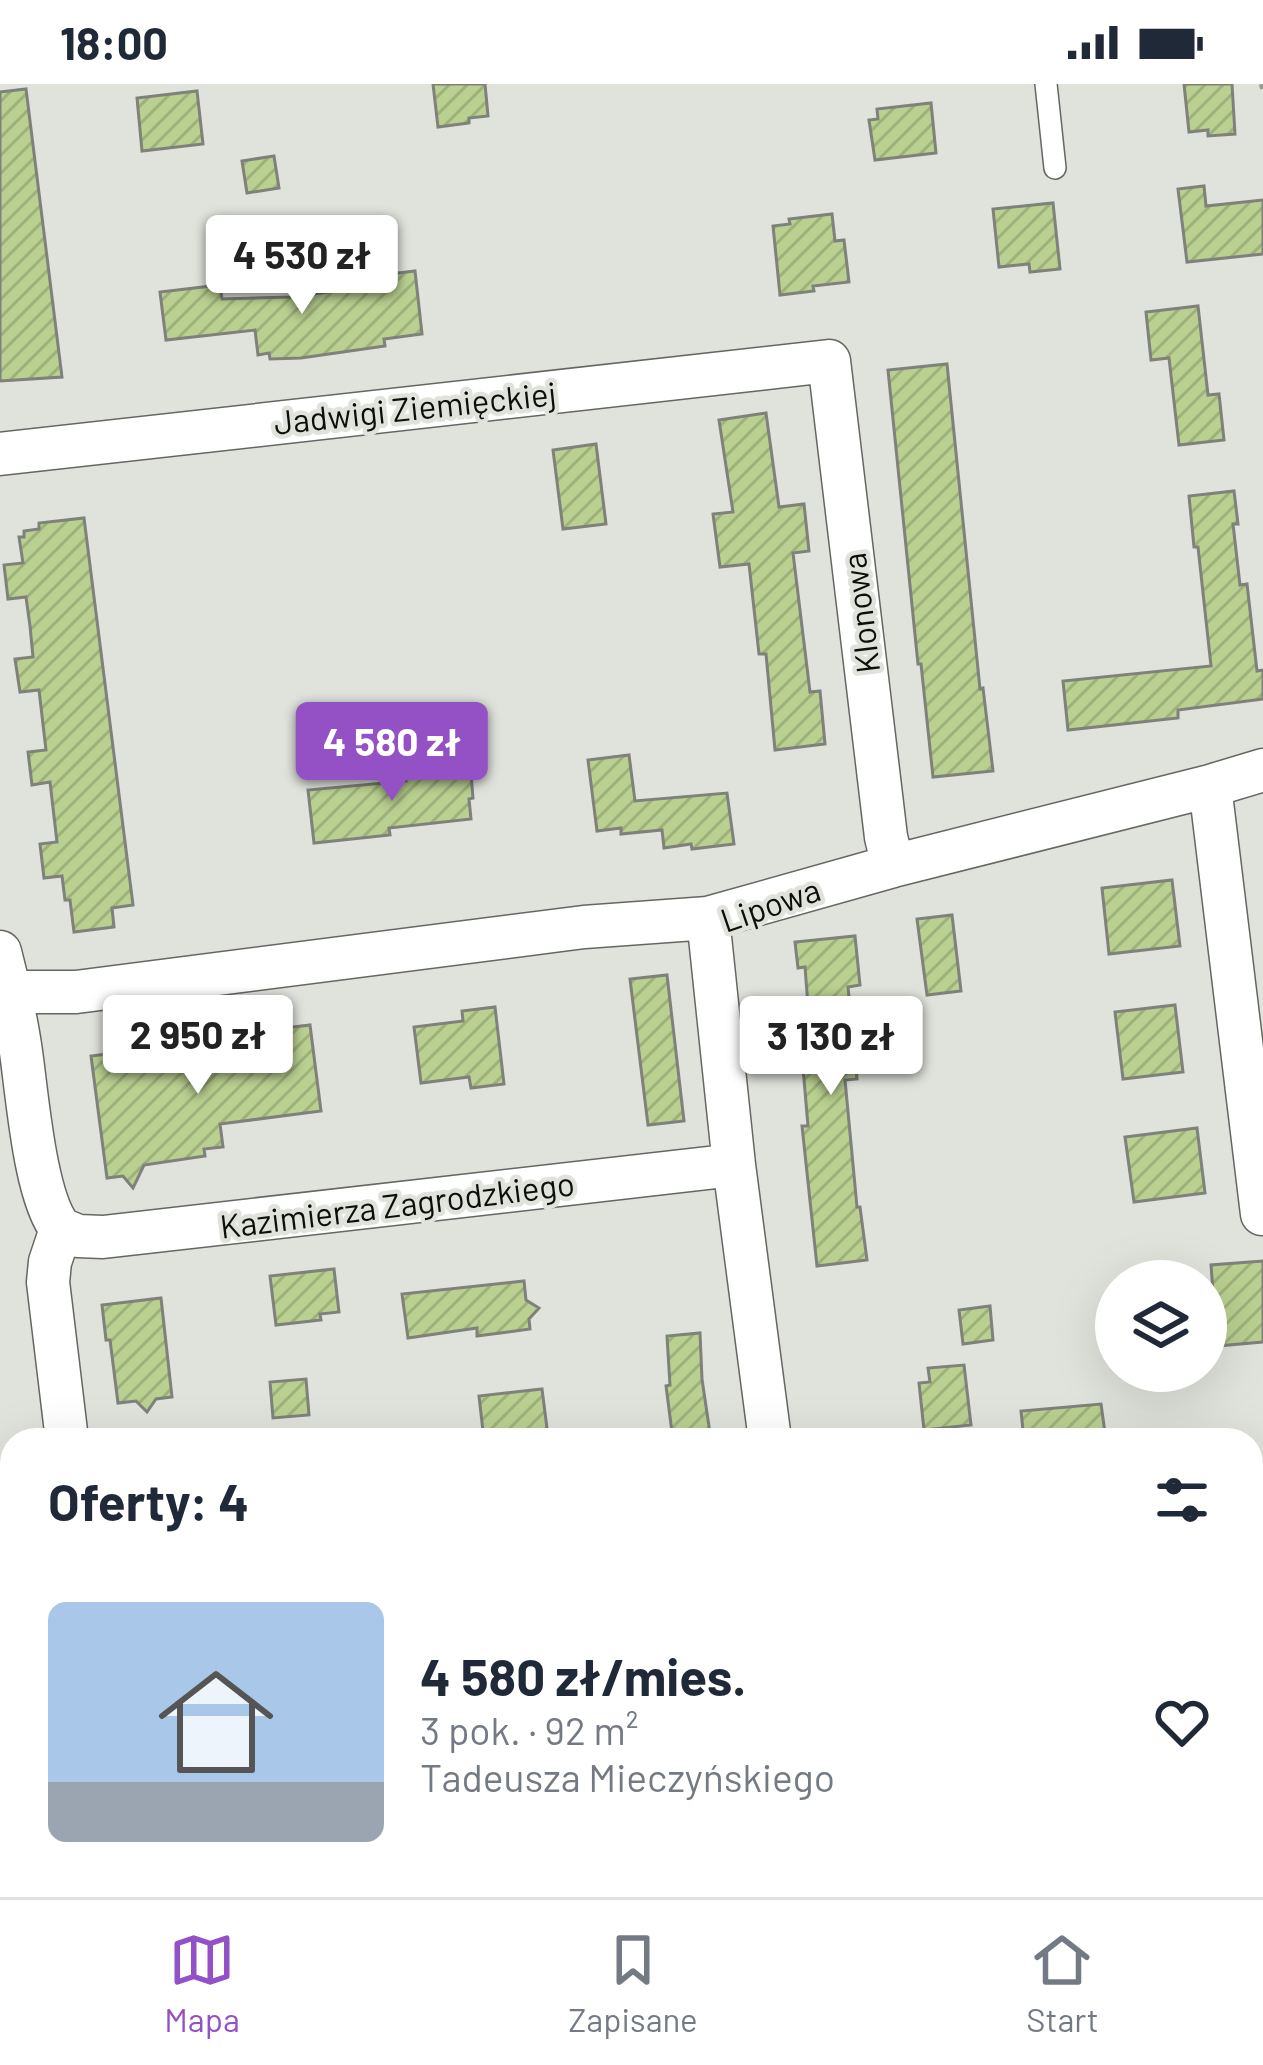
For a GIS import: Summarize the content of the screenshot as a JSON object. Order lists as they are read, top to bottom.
{
  "streets": {
    "street": [
      "Jadwigi Ziemięckiej",
      "Klonowa",
      "Lipowa",
      "Kazimierza Zagrodzkiego"
    ]
  },
  "crossings": [
    ["Jadwigi Ziemięckiej", "Klonowa"],
    ["Klonowa", "Lipowa"],
    ["Lipowa", "Kazimierza Zagrodzkiego"]
  ],
  "page": {
    "status": "18:00",
    "price": [
      "4 530 zł",
      "4 580 zł",
      "2 950 zł",
      "3 130 zł"
    ],
    "heading": "Oferty: 4",
    "list": [
      {
        "name": "4 580 zł/mies.",
        "note": "3 pok. · 92 m² · Tadeusza Mieczyńskiego"
      }
    ],
    "tabs": ["Mapa", "Zapisane", "Start"]
  }
}
